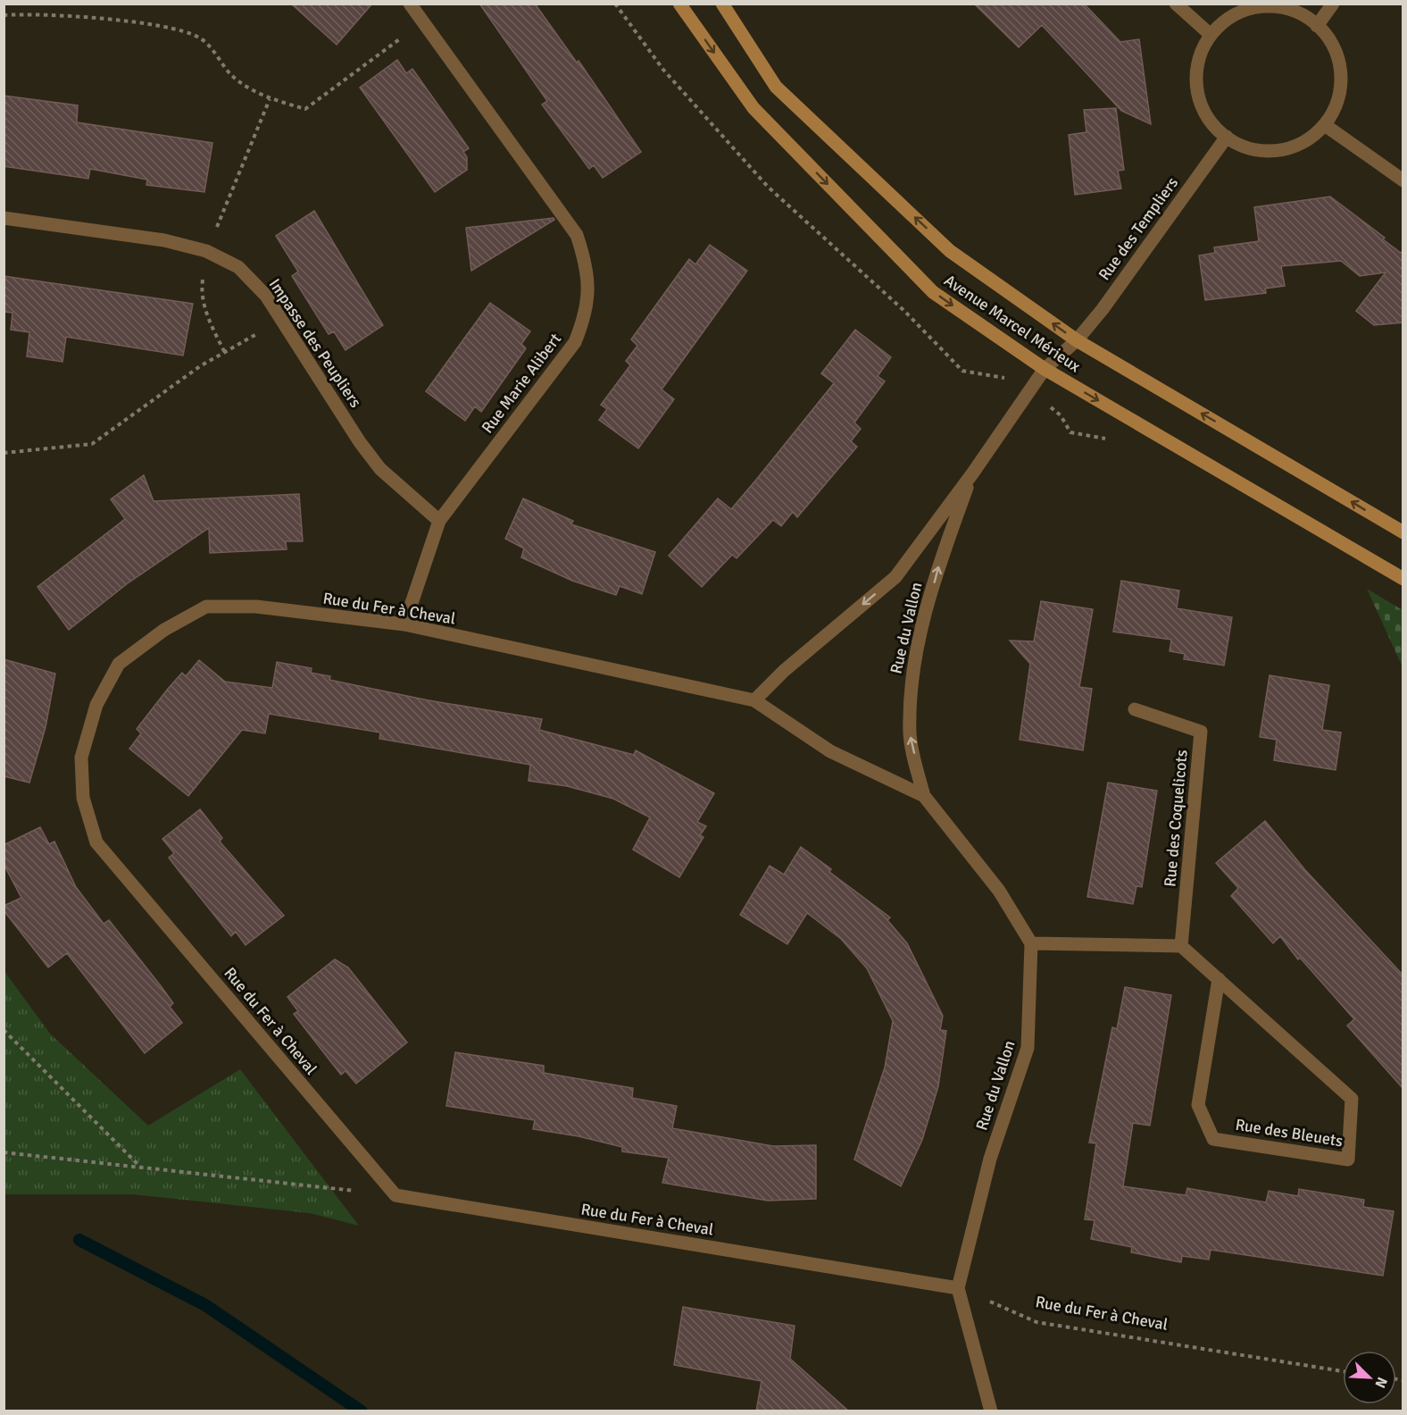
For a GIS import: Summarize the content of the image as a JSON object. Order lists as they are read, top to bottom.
{
  "streets": {
    "main road": ["Avenue Marcel Mérieux"],
    "street": [
      "Rue des Templiers",
      "Impasse des Peupliers",
      "Rue Marie Alibert",
      "Rue du Fer à Cheval",
      "Rue du Vallon",
      "Rue des Coquelicots",
      "Rue des Bleuets"
    ]
  },
  "crossings": [
    ["Rue des Templiers", "Avenue Marcel Mérieux"],
    ["Rue des Templiers", "Rue du Vallon"],
    ["Avenue Marcel Mérieux", "Rue du Vallon"],
    ["Impasse des Peupliers", "Rue Marie Alibert"],
    ["Rue Marie Alibert", "Rue du Fer à Cheval"],
    ["Rue du Fer à Cheval", "Rue du Vallon"],
    ["Rue des Coquelicots", "Rue des Bleuets"]
  ],
  "north": "bottom right"
}
